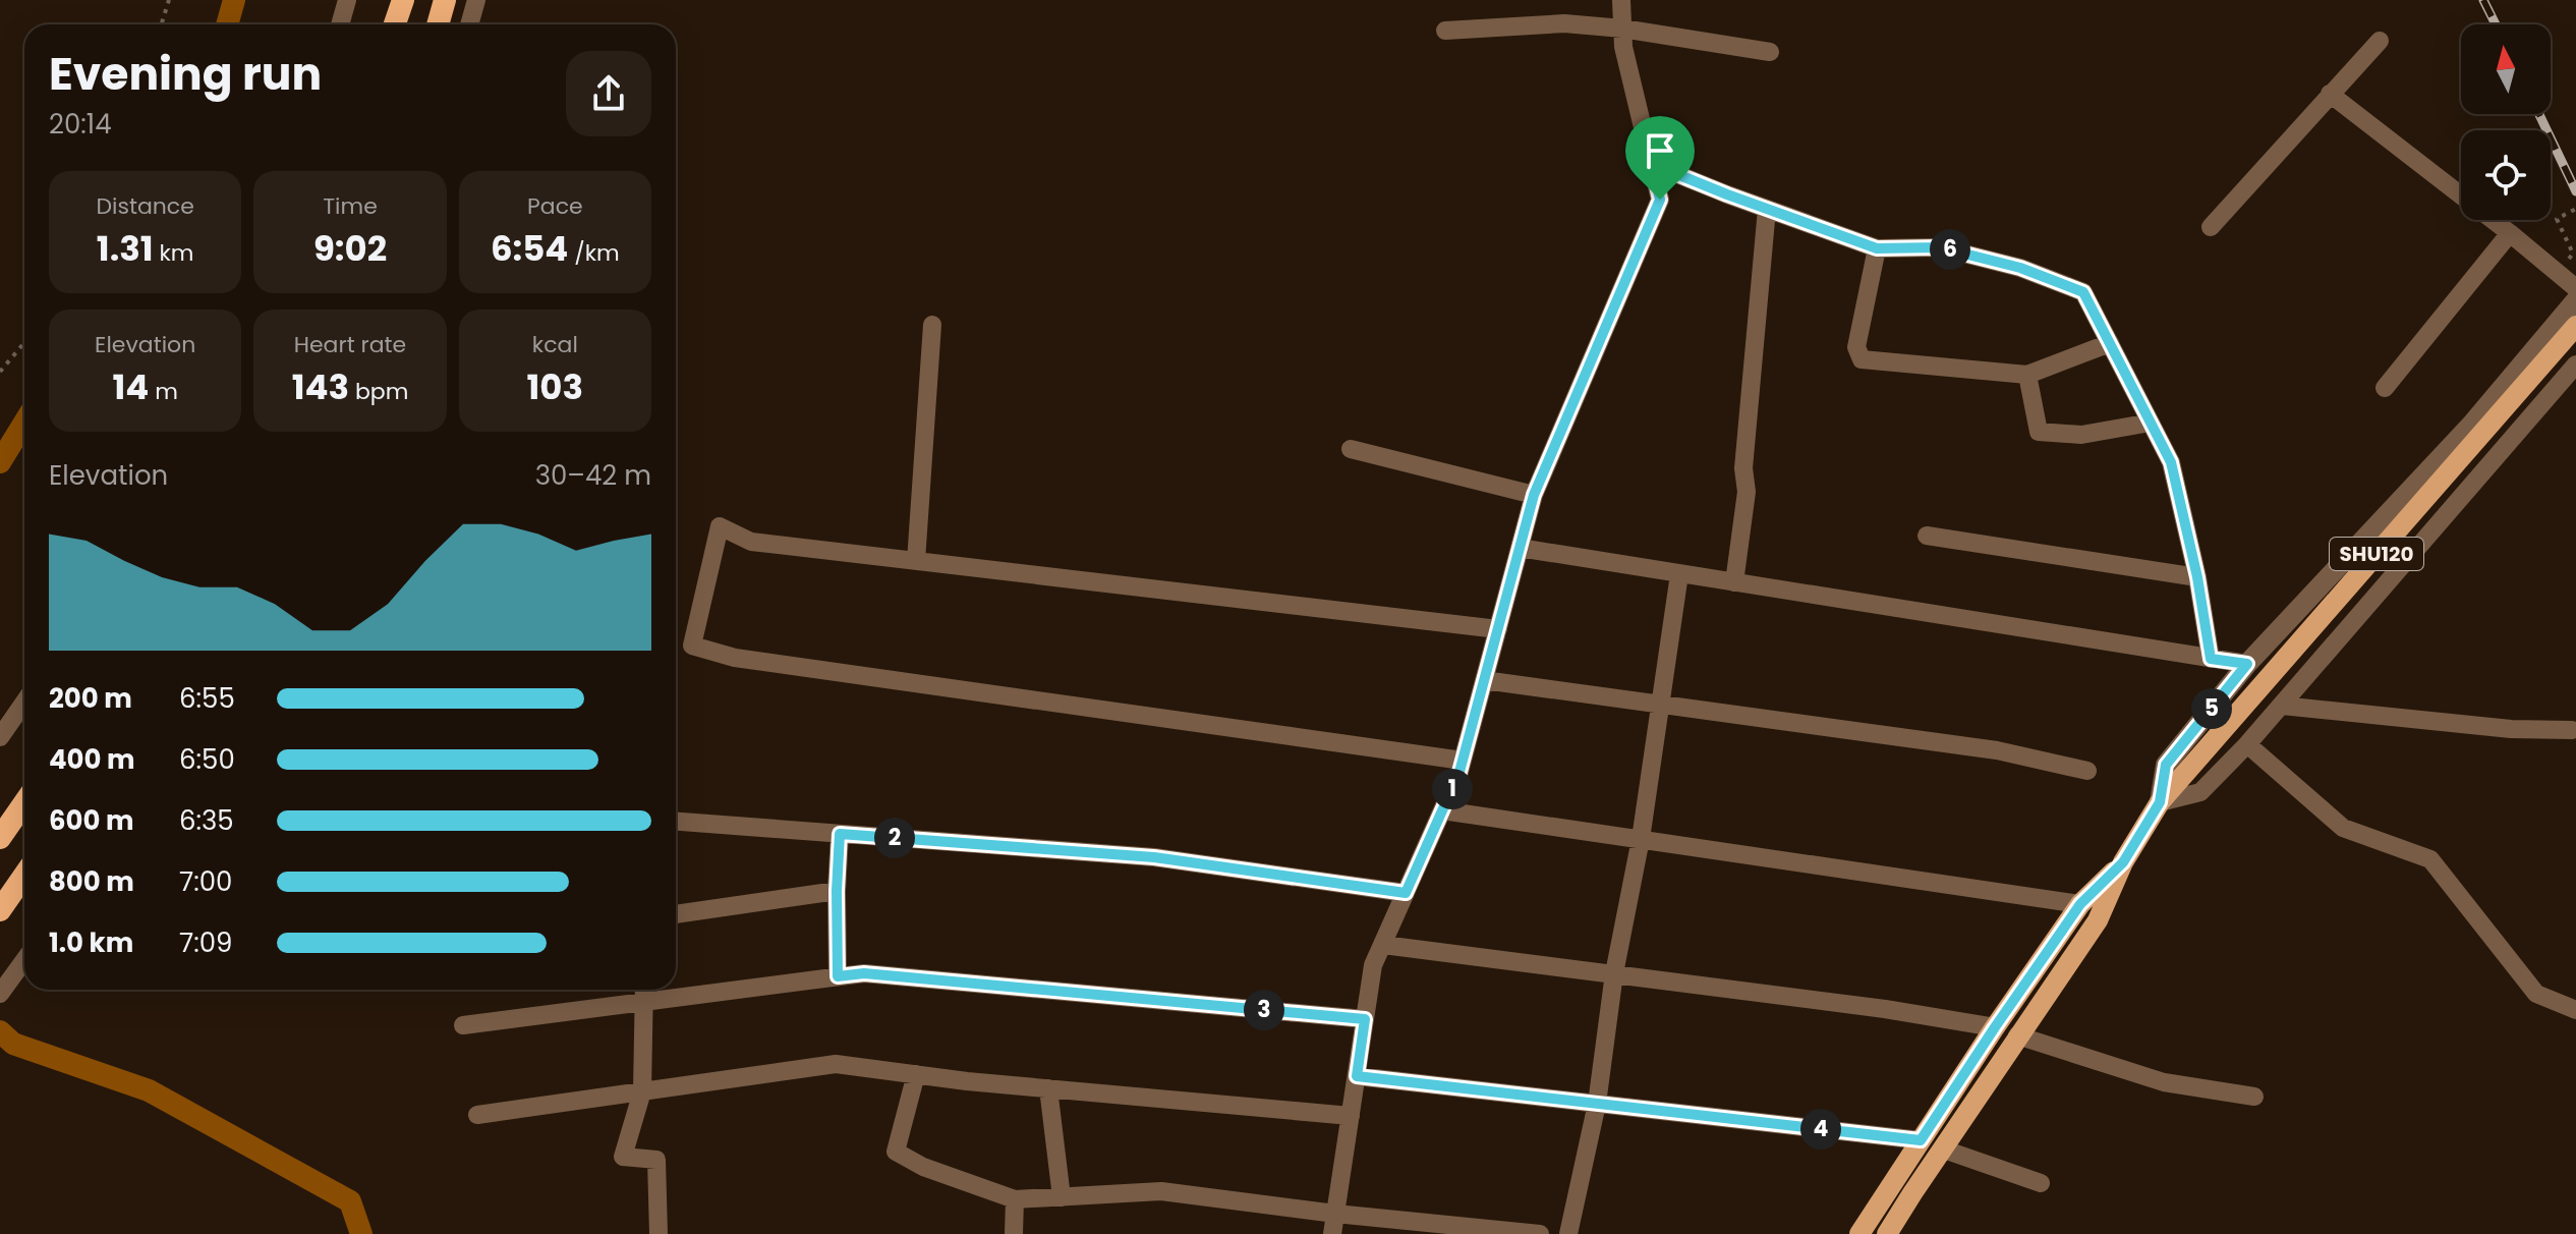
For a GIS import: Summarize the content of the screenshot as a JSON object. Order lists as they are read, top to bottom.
{
  "streets": {
    "main road": ["SHU120"]
  },
  "north": "top",
  "page": {
    "heading": ["Evening run", "20:14"],
    "stats": [
      ["Distance", "1.31 km"],
      ["Time", "9:02"],
      ["Pace", "6:54 /km"],
      ["Elevation", "14 m"],
      ["Heart rate", "143 bpm"],
      ["kcal", "103"]
    ],
    "pins": [
      "6",
      "5",
      "1",
      "2",
      "3",
      "4"
    ],
    "chart": ["Elevation", "30–42 m"],
    "list": [
      {
        "name": "200 m",
        "note": "6:55"
      },
      {
        "name": "400 m",
        "note": "6:50"
      },
      {
        "name": "600 m",
        "note": "6:35"
      },
      {
        "name": "800 m",
        "note": "7:00"
      },
      {
        "name": "1.0 km",
        "note": "7:09"
      }
    ]
  }
}
